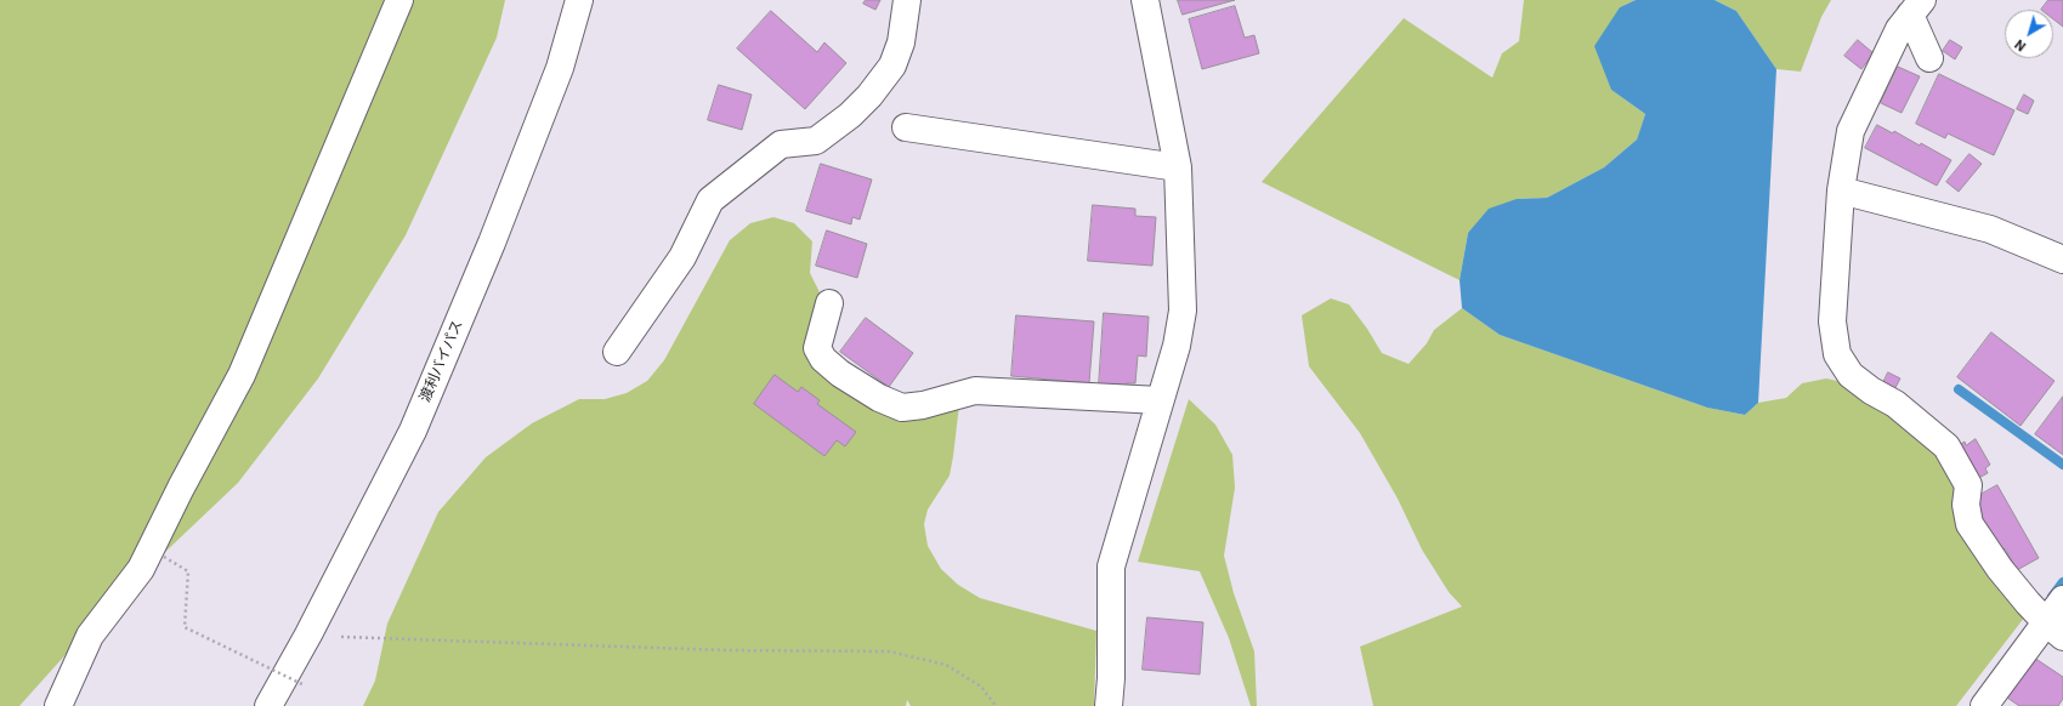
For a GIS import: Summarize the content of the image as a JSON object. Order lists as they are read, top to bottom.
{
  "streets": {
    "main road": ["渡利バイパス"]
  },
  "north": "bottom left"
}
